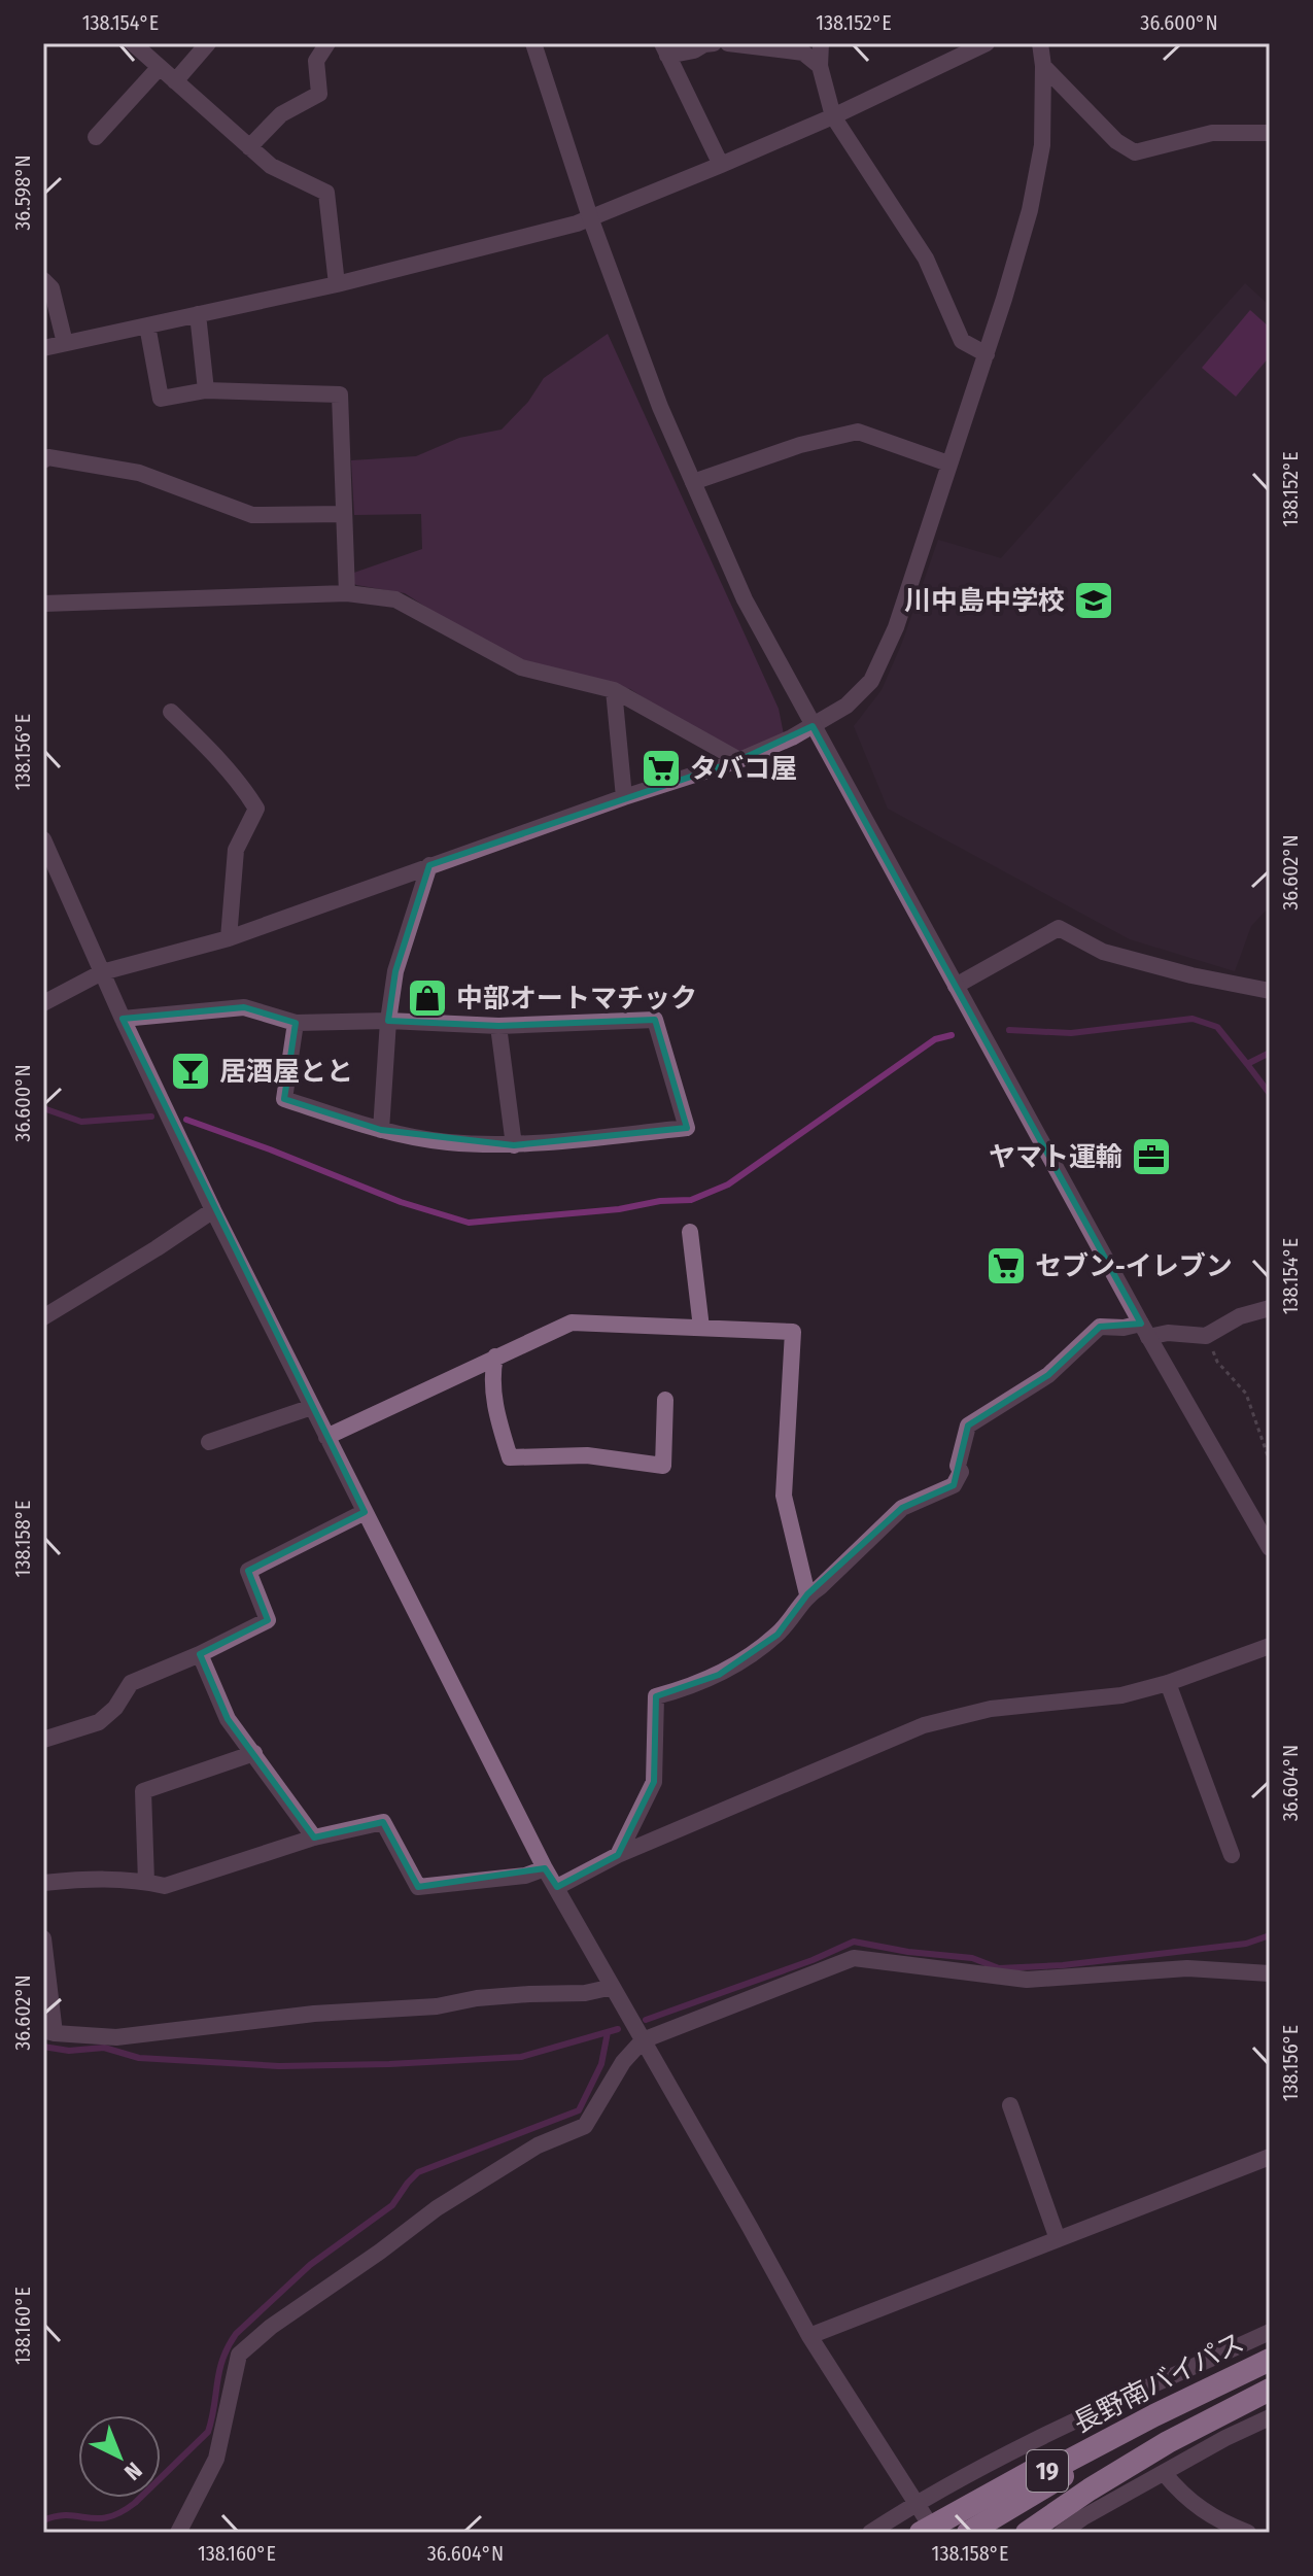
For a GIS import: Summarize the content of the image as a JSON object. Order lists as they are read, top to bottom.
{
  "streets": {
    "highway": ["長野南バイパス", "19"]
  },
  "crossings": [
    ["長野南バイパス", "19"]
  ],
  "places": {
    "school or university": ["川中島中学校"],
    "supermarket": ["タバコ屋", "セブン-イレブン"],
    "shop": ["中部オートマチック"],
    "bar": ["居酒屋とと"],
    "office": ["ヤマト運輸"]
  },
  "north": "bottom right",
  "coordinates": [
    "138.154°E",
    "138.152°E",
    "36.600°N",
    "36.598°N",
    "138.156°E",
    "36.602°N",
    "138.158°E",
    "36.604°N",
    "138.160°E"
  ]
}
